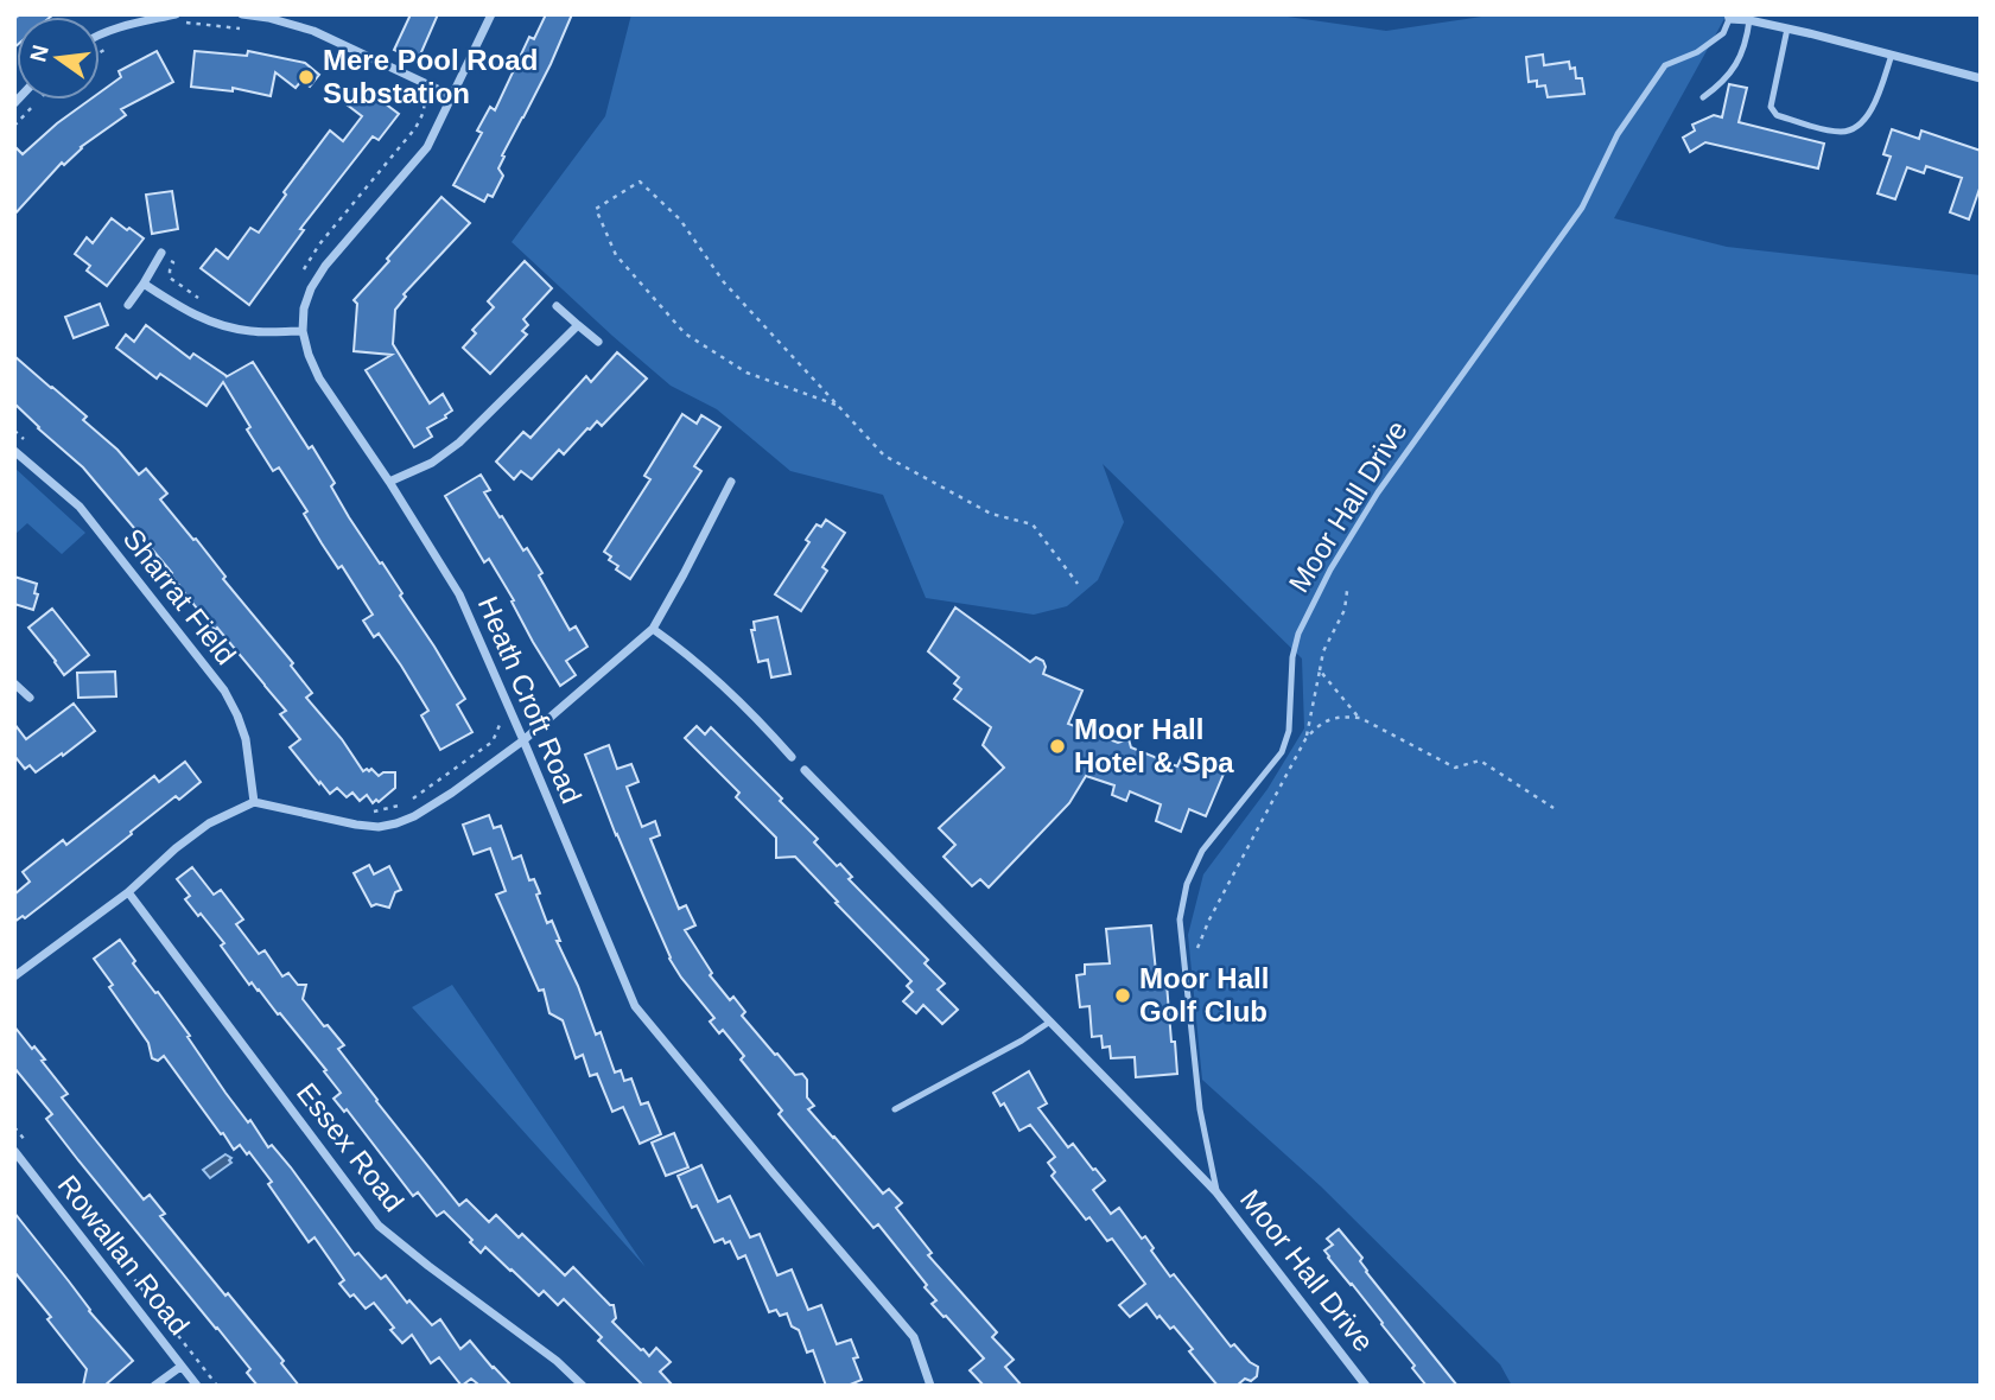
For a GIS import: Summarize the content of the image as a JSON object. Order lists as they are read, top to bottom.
{
  "streets": {
    "street": [
      "Moor Hall Drive",
      "Sharrat Field",
      "Heath Croft Road",
      "Essex Road",
      "Rowallan Road"
    ]
  },
  "places": ["Mere Pool Road Substation", "Moor Hall Hotel & Spa", "Moor Hall Golf Club"],
  "north": "left"
}
